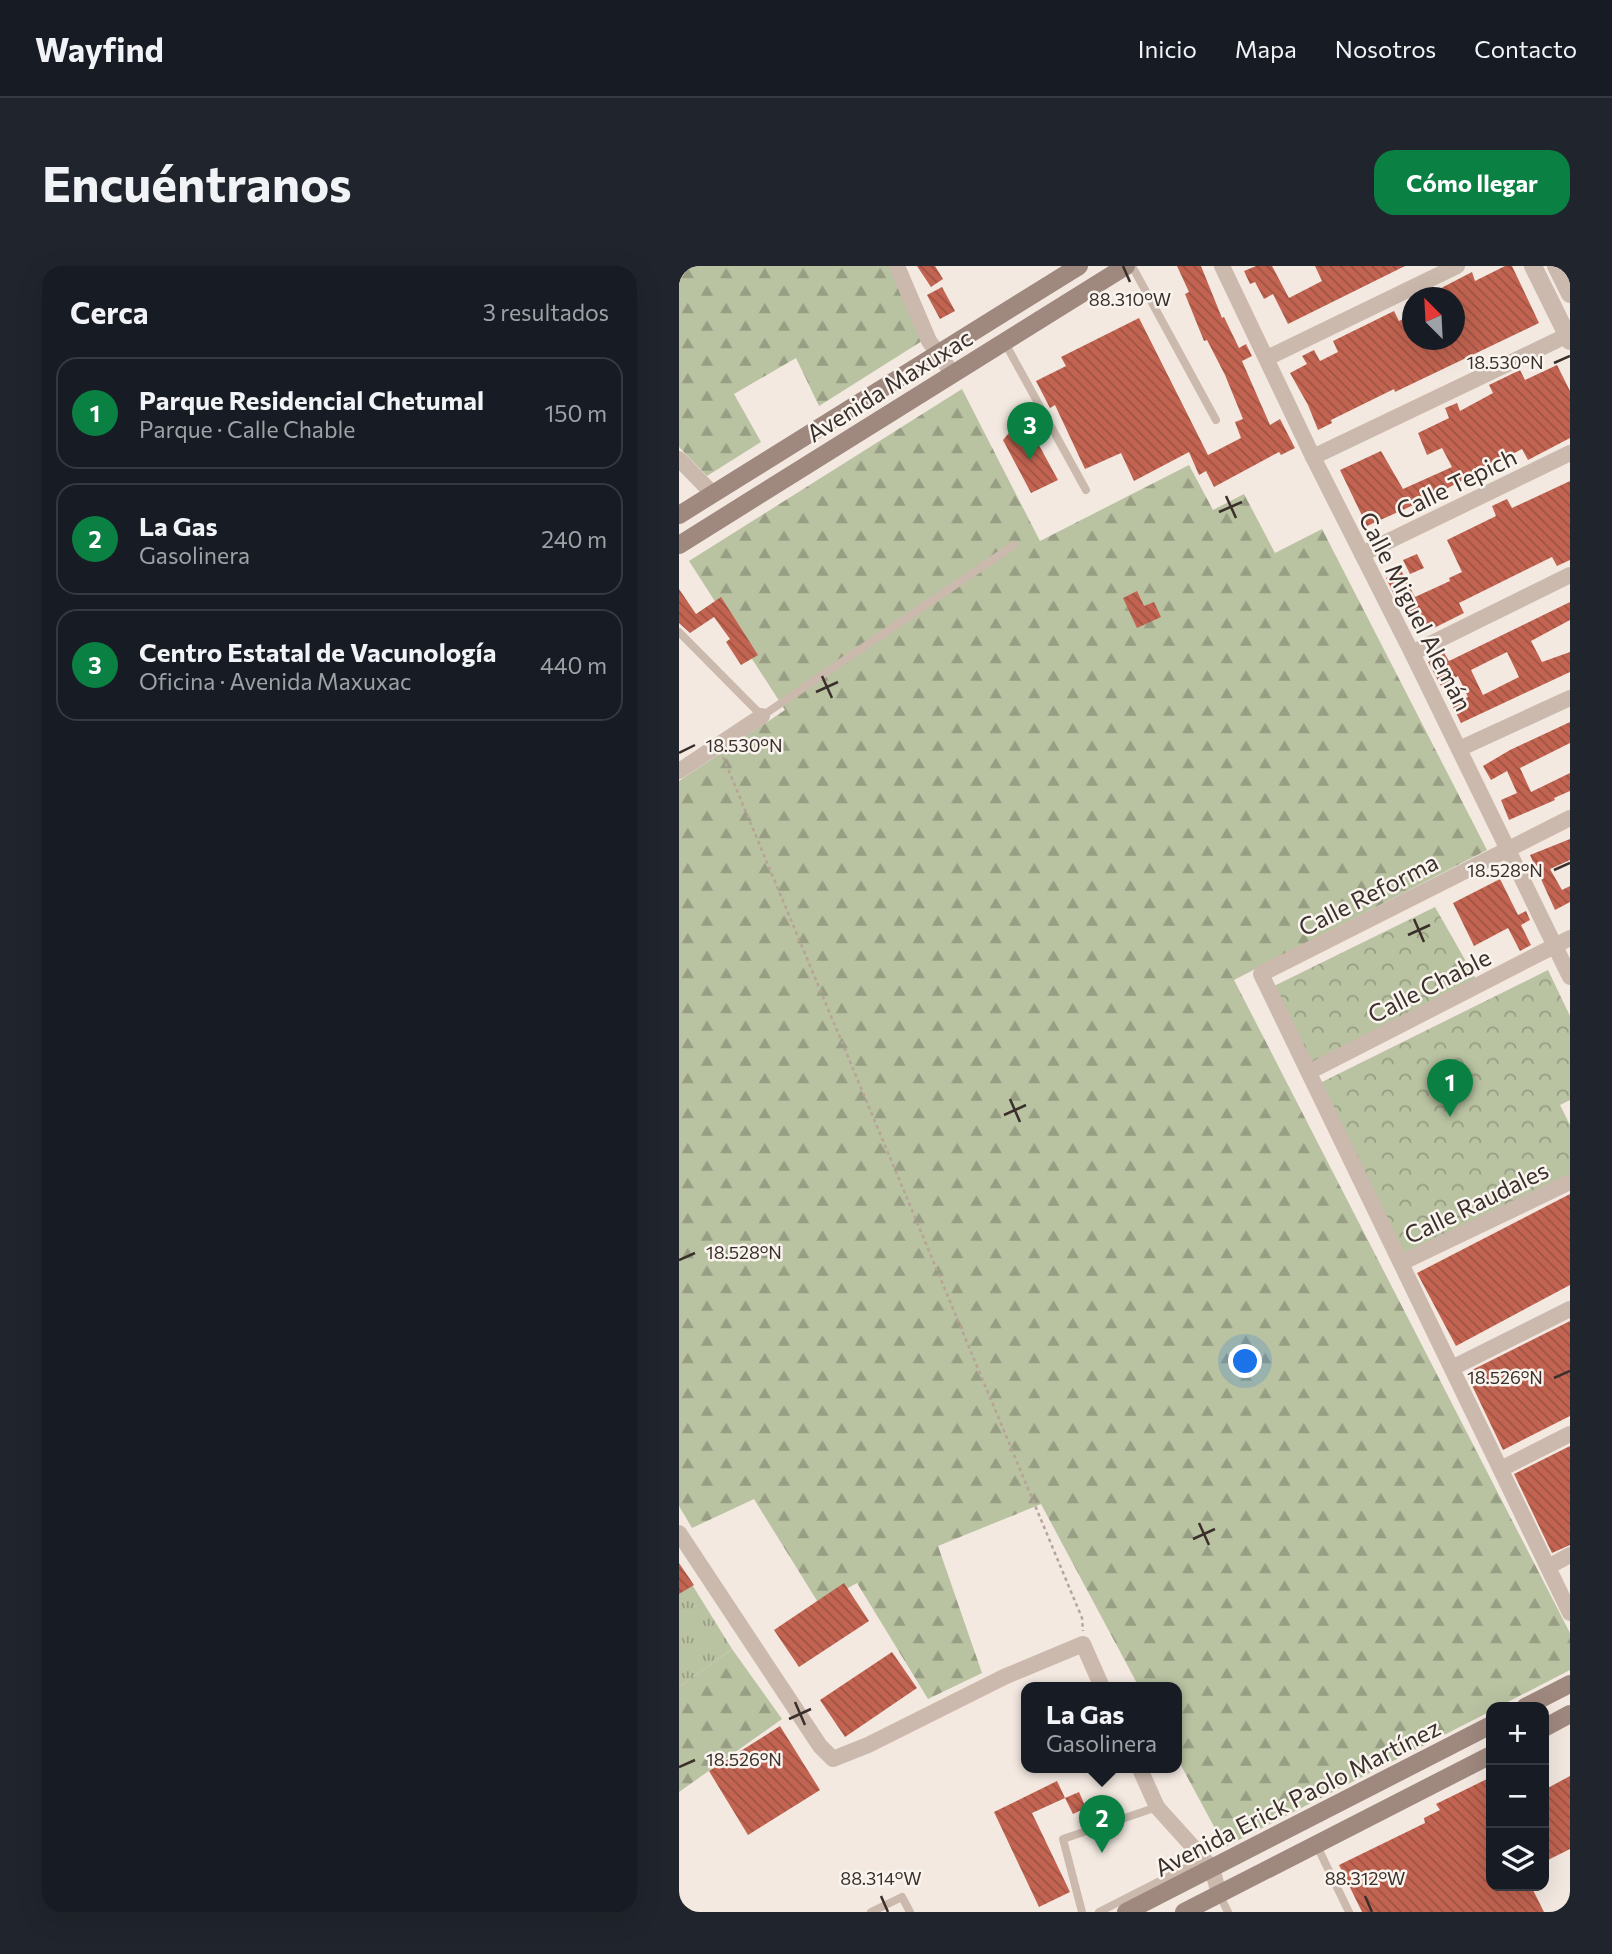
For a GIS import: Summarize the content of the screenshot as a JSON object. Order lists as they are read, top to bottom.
{
  "streets": {
    "main road": ["Avenida Maxuxac", "Avenida Erick Paolo Martínez"],
    "street": [
      "Calle Tepich",
      "Calle Miguel Alemán",
      "Calle Reforma",
      "Calle Chable",
      "Calle Raudales"
    ]
  },
  "crossings": [
    ["Calle Tepich", "Calle Miguel Alemán"],
    ["Calle Miguel Alemán", "Calle Reforma"],
    ["Calle Miguel Alemán", "Calle Chable"],
    ["Calle Reforma", "Calle Chable"]
  ],
  "north": "top left",
  "page": {
    "header": "Wayfind",
    "nav": [
      "Inicio",
      "Mapa",
      "Nosotros",
      "Contacto"
    ],
    "buttons": "Cómo llegar",
    "title": "Encuéntranos",
    "heading": ["Cerca", "3 resultados"],
    "list": [
      {
        "mark": "1",
        "name": "Parque Residencial Chetumal",
        "note": "Parque · Calle Chable",
        "value": "150 m"
      },
      {
        "mark": "2",
        "name": "La Gas",
        "note": "Gasolinera",
        "value": "240 m"
      },
      {
        "mark": "3",
        "name": "Centro Estatal de Vacunología",
        "note": "Oficina · Avenida Maxuxac",
        "value": "440 m"
      }
    ],
    "pins": ["3", "1", "2"],
    "popup": ["La Gas", "Gasolinera"],
    "map_buttons": ["+", "−"]
  },
  "coordinates": [
    "88.310°W",
    "18.530°N",
    "18.528°N",
    "18.526°N",
    "88.314°W",
    "88.312°W"
  ]
}
